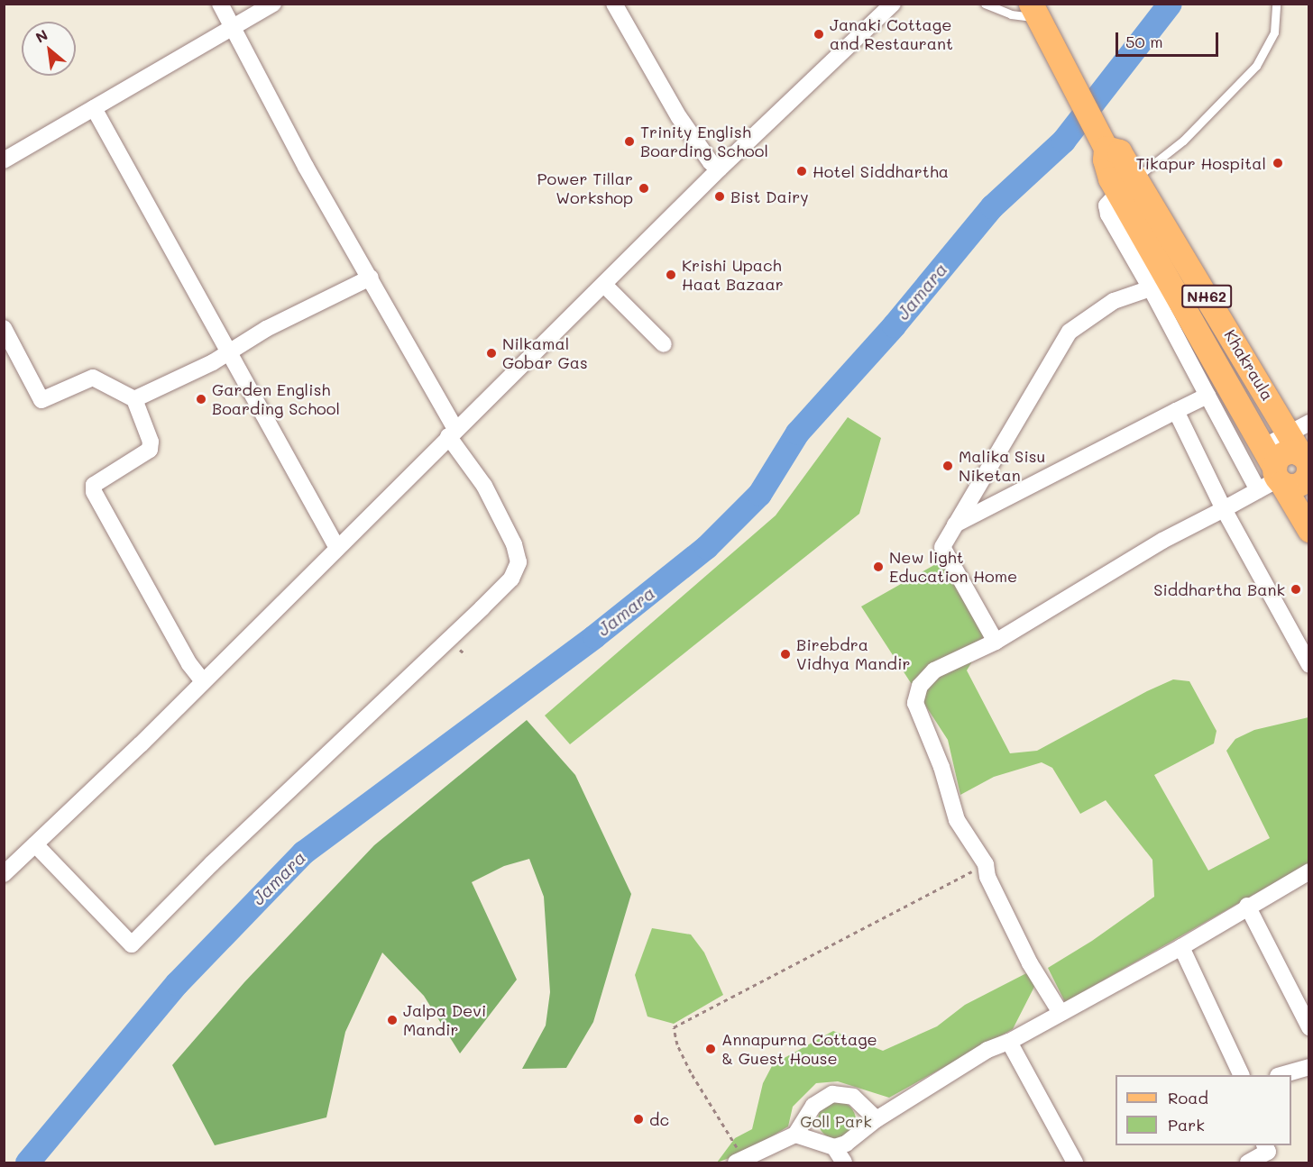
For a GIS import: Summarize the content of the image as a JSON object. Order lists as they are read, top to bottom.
{
  "streets": {
    "main road": ["NH62", "Khakraula"]
  },
  "crossings": [
    ["NH62", "Khakraula"]
  ],
  "water": ["Jamara"],
  "parks": ["Goll Park"],
  "places": [
    "Janaki Cottage and Restaurant",
    "Trinity English Boarding School",
    "Tikapur Hospital",
    "Hotel Siddhartha",
    "Power Tillar Workshop",
    "Bist Dairy",
    "Krishi Upach Haat Bazaar",
    "Nilkamal Gobar Gas",
    "Garden English Boarding School",
    "Malika Sisu Niketan",
    "New light Education Home",
    "Siddhartha Bank",
    "Birebdra Vidhya Mandir",
    "Jalpa Devi Mandir",
    "Annapurna Cottage & Guest House",
    "dc"
  ],
  "legend": ["Road", "Park"],
  "scale_bar": "50 m",
  "north": "top left"
}
